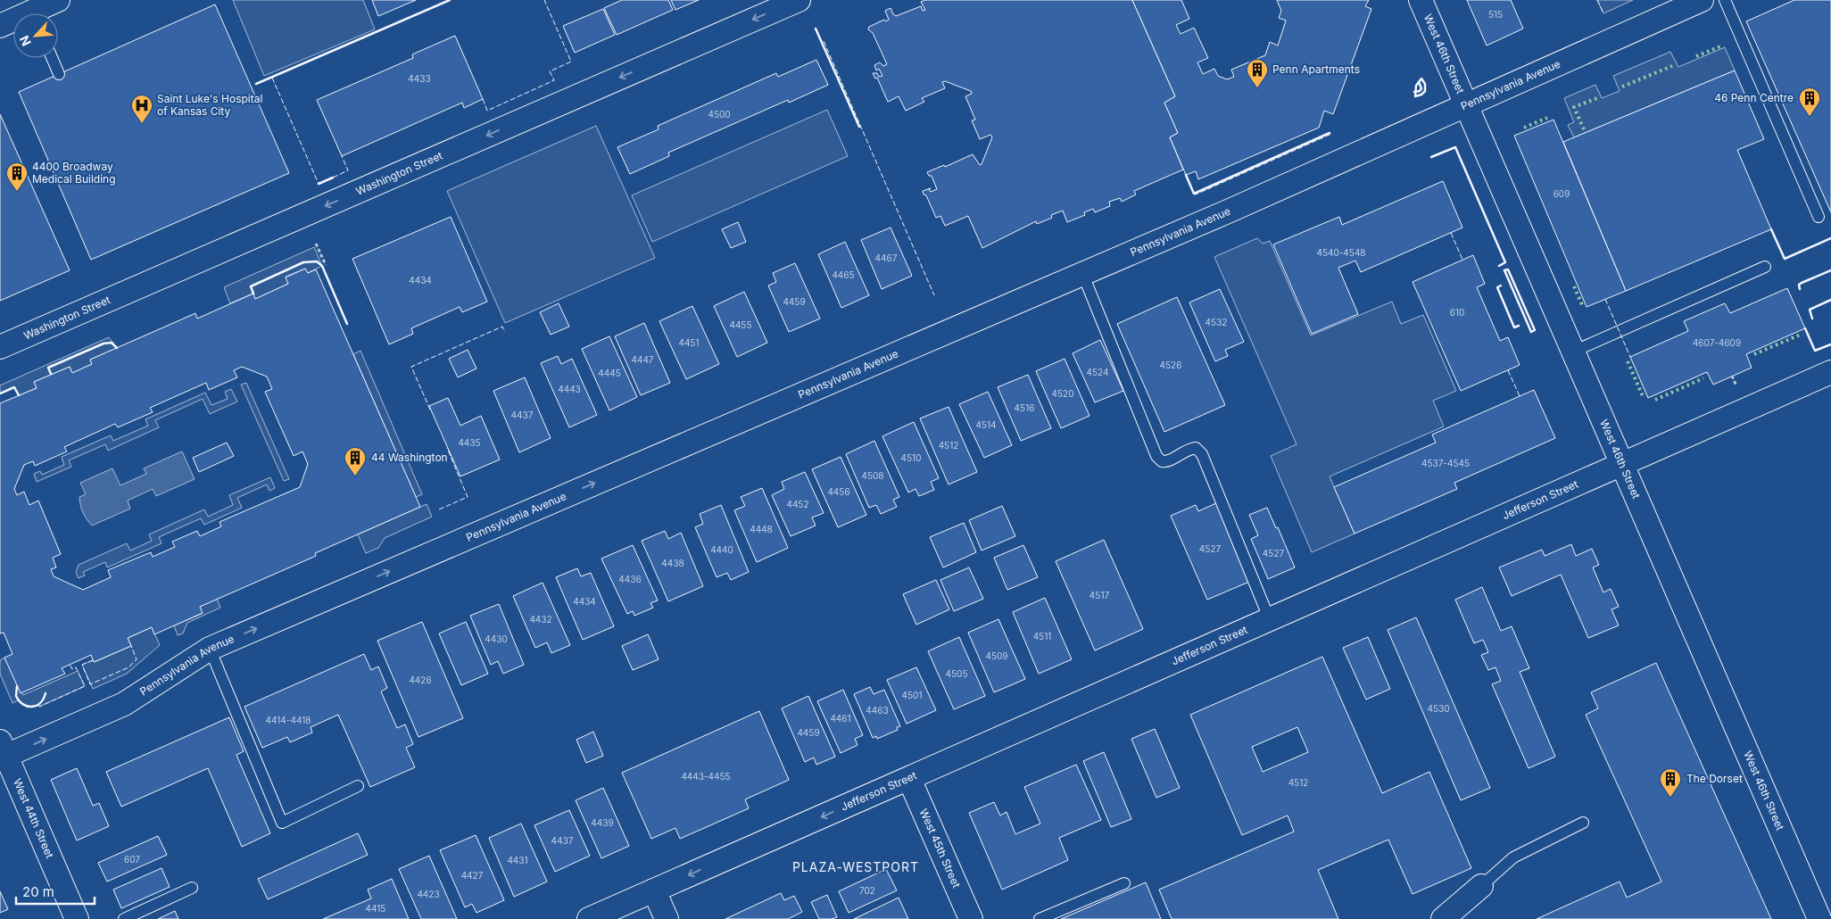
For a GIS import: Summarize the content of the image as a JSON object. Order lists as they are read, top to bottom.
{
  "streets": {
    "street": [
      "West 46th Street",
      "Pennsylvania Avenue",
      "Washington Street",
      "Jefferson Street",
      "West 44th Street",
      "West 45th Street"
    ]
  },
  "crossings": [
    ["West 46th Street", "Pennsylvania Avenue"],
    ["West 46th Street", "Jefferson Street"],
    ["Pennsylvania Avenue", "West 44th Street"],
    ["Jefferson Street", "West 45th Street"]
  ],
  "one_way": ["Pennsylvania Avenue", "Washington Street"],
  "districts": ["PLAZA-WESTPORT"],
  "places": {
    "building": [
      "Penn Apartments",
      "46 Penn Centre",
      "4400 Broadway Medical Building",
      "44 Washington",
      "The Dorset"
    ],
    "hospital": ["Saint Luke's Hospital of Kansas City"]
  },
  "house_numbers": [
    "515",
    "4433",
    "4500",
    "609",
    "4540-4548",
    "4467",
    "4465",
    "4434",
    "4459",
    "610",
    "4532",
    "4455",
    "4451",
    "4607-4609",
    "4447",
    "4526",
    "4524",
    "4445",
    "4443",
    "4520",
    "4516",
    "4437",
    "4514",
    "4435",
    "4512",
    "4510",
    "4537-4545",
    "4508",
    "4456",
    "4452",
    "4448",
    "4527",
    "4440",
    "4527",
    "4438",
    "4436",
    "4517",
    "4434",
    "4432",
    "4511",
    "4430",
    "4509",
    "4505",
    "4426",
    "4501",
    "4530",
    "4463",
    "4461",
    "4414-4418",
    "4459",
    "4443-4455",
    "4512",
    "4439",
    "4437",
    "607",
    "4431",
    "4427",
    "702",
    "4423",
    "4415"
  ],
  "scale_bar": "20 m",
  "north": "bottom left"
}
